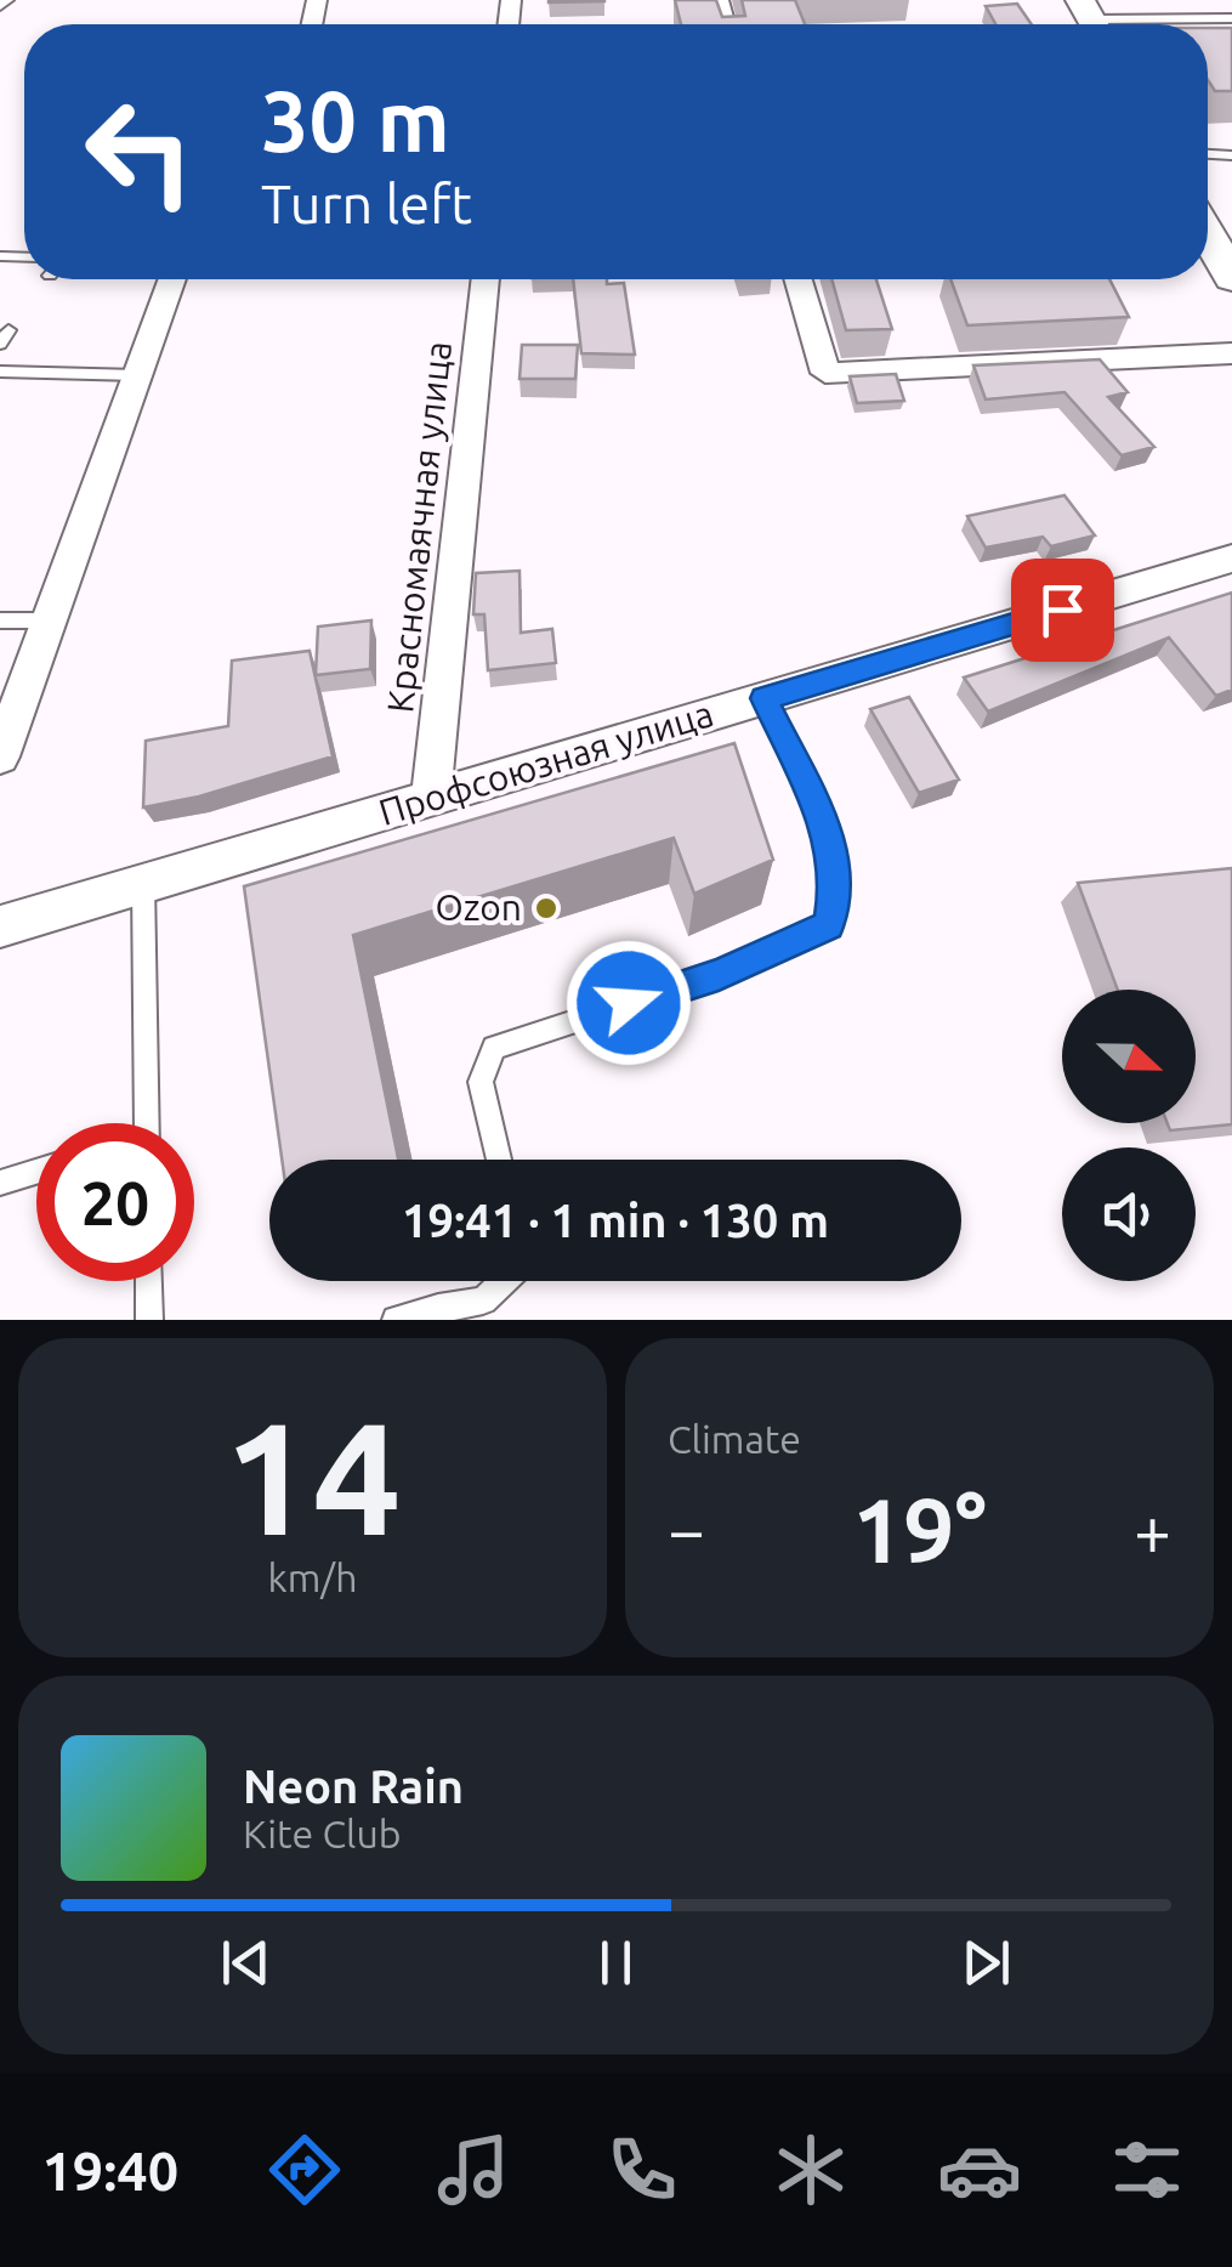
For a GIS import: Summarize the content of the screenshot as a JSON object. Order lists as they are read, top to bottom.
{
  "streets": {
    "street": ["Красномаячная улица", "Профсоюзная улица"]
  },
  "crossings": [
    ["Красномаячная улица", "Профсоюзная улица"]
  ],
  "places": ["Ozon"],
  "north": "right",
  "page": {
    "turn": ["30 m", "Turn left"],
    "limit": "20",
    "trip": "19:41 · 1 min · 130 m",
    "tile": [
      ["14", "km/h"],
      "Climate"
    ],
    "heat": ["−", "19°", "+"],
    "song": ["Neon Rain", "Kite Club"],
    "tabs": "19:40"
  }
}
